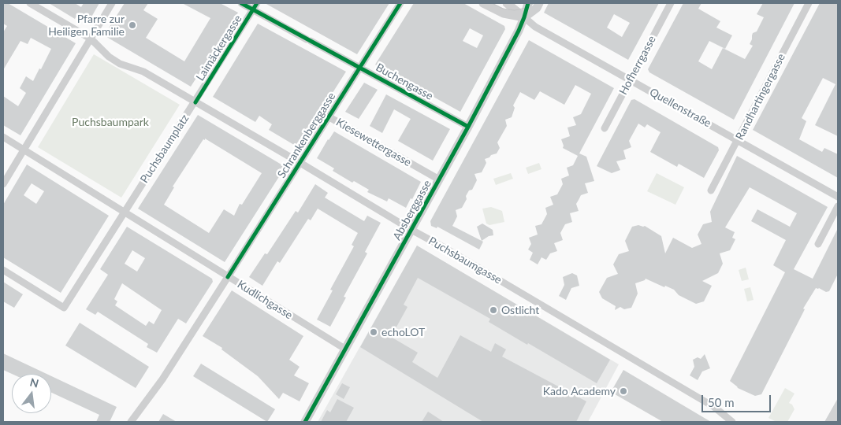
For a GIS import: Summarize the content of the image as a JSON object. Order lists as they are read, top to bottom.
{
  "streets": {
    "street": [
      "Laimäckergasse",
      "Hofherrgasse",
      "Buchengasse",
      "Randhartingergasse",
      "Quellenstraße",
      "Schrankenberggasse",
      "Kiesewettergasse",
      "Puchsbaumplatz",
      "Absberggasse",
      "Puchsbaumgasse",
      "Kudlichgasse"
    ]
  },
  "crossings": [
    ["Laimäckergasse", "Buchengasse"],
    ["Laimäckergasse", "Puchsbaumplatz"],
    ["Laimäckergasse", "Puchsbaumgasse"],
    ["Hofherrgasse", "Quellenstraße"],
    ["Buchengasse", "Schrankenberggasse"],
    ["Buchengasse", "Absberggasse"],
    ["Randhartingergasse", "Quellenstraße"],
    ["Quellenstraße", "Absberggasse"],
    ["Schrankenberggasse", "Kiesewettergasse"],
    ["Schrankenberggasse", "Puchsbaumgasse"],
    ["Schrankenberggasse", "Kudlichgasse"],
    ["Kiesewettergasse", "Absberggasse"],
    ["Puchsbaumplatz", "Puchsbaumgasse"],
    ["Puchsbaumplatz", "Kudlichgasse"],
    ["Absberggasse", "Puchsbaumgasse"],
    ["Absberggasse", "Kudlichgasse"]
  ],
  "parks": ["Puchsbaumpark"],
  "places": [
    "Pfarre zur Heiligen Familie",
    "Ostlicht",
    "echoLOT",
    "Kado Academy"
  ],
  "scale_bar": "50 m",
  "north": "top"
}
